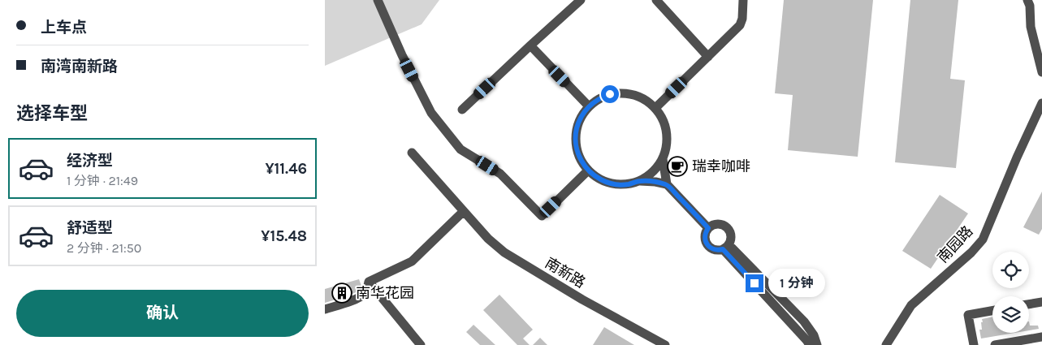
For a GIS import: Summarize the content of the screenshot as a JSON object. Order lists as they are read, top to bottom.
{
  "streets": {
    "street": ["南园路", "南新路"]
  },
  "places": {
    "cafe": ["瑞幸咖啡"],
    "building": ["南华花园"]
  },
  "page": {
    "banner": ["上车点", "南湾南新路"],
    "heading": "选择车型",
    "list": [
      {
        "name": "经济型",
        "note": "1 分钟 · 21:49",
        "value": "¥11.46"
      },
      {
        "name": "舒适型",
        "note": "2 分钟 · 21:50",
        "value": "¥15.48"
      }
    ],
    "bubble": "1 分钟",
    "buttons": "确认"
  }
}
